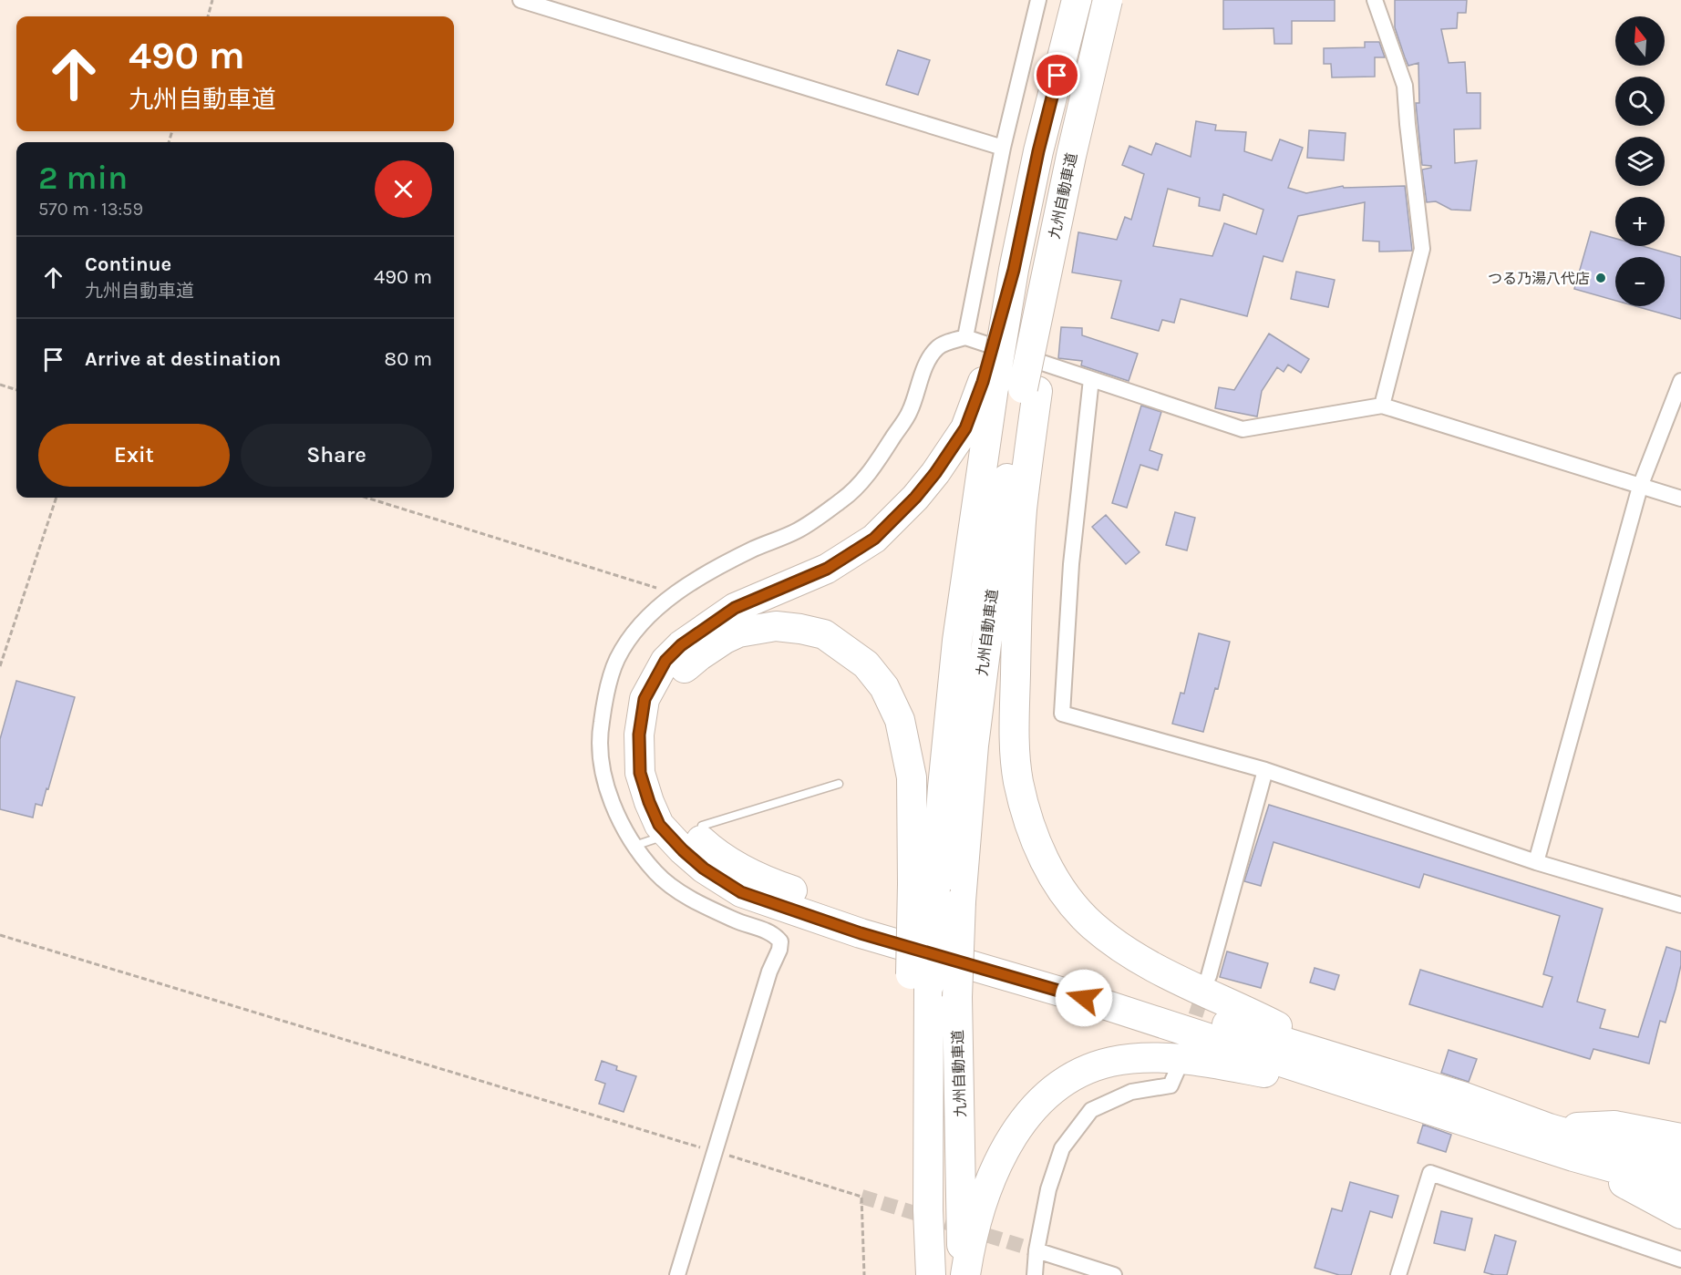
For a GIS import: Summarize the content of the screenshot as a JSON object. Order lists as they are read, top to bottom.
{
  "streets": {
    "highway": ["九州自動車道"]
  },
  "places": ["つる乃湯八代店"],
  "north": "top",
  "page": {
    "map_buttons": ["+", "−"],
    "turn": ["490 m", "九州自動車道"],
    "heading": ["2 min", "570 m · 13:59"],
    "list": [
      {
        "name": "Continue",
        "note": "九州自動車道",
        "value": "490 m"
      },
      {
        "name": "Arrive at destination",
        "value": "80 m"
      }
    ],
    "buttons": ["Exit", "Share"]
  }
}
